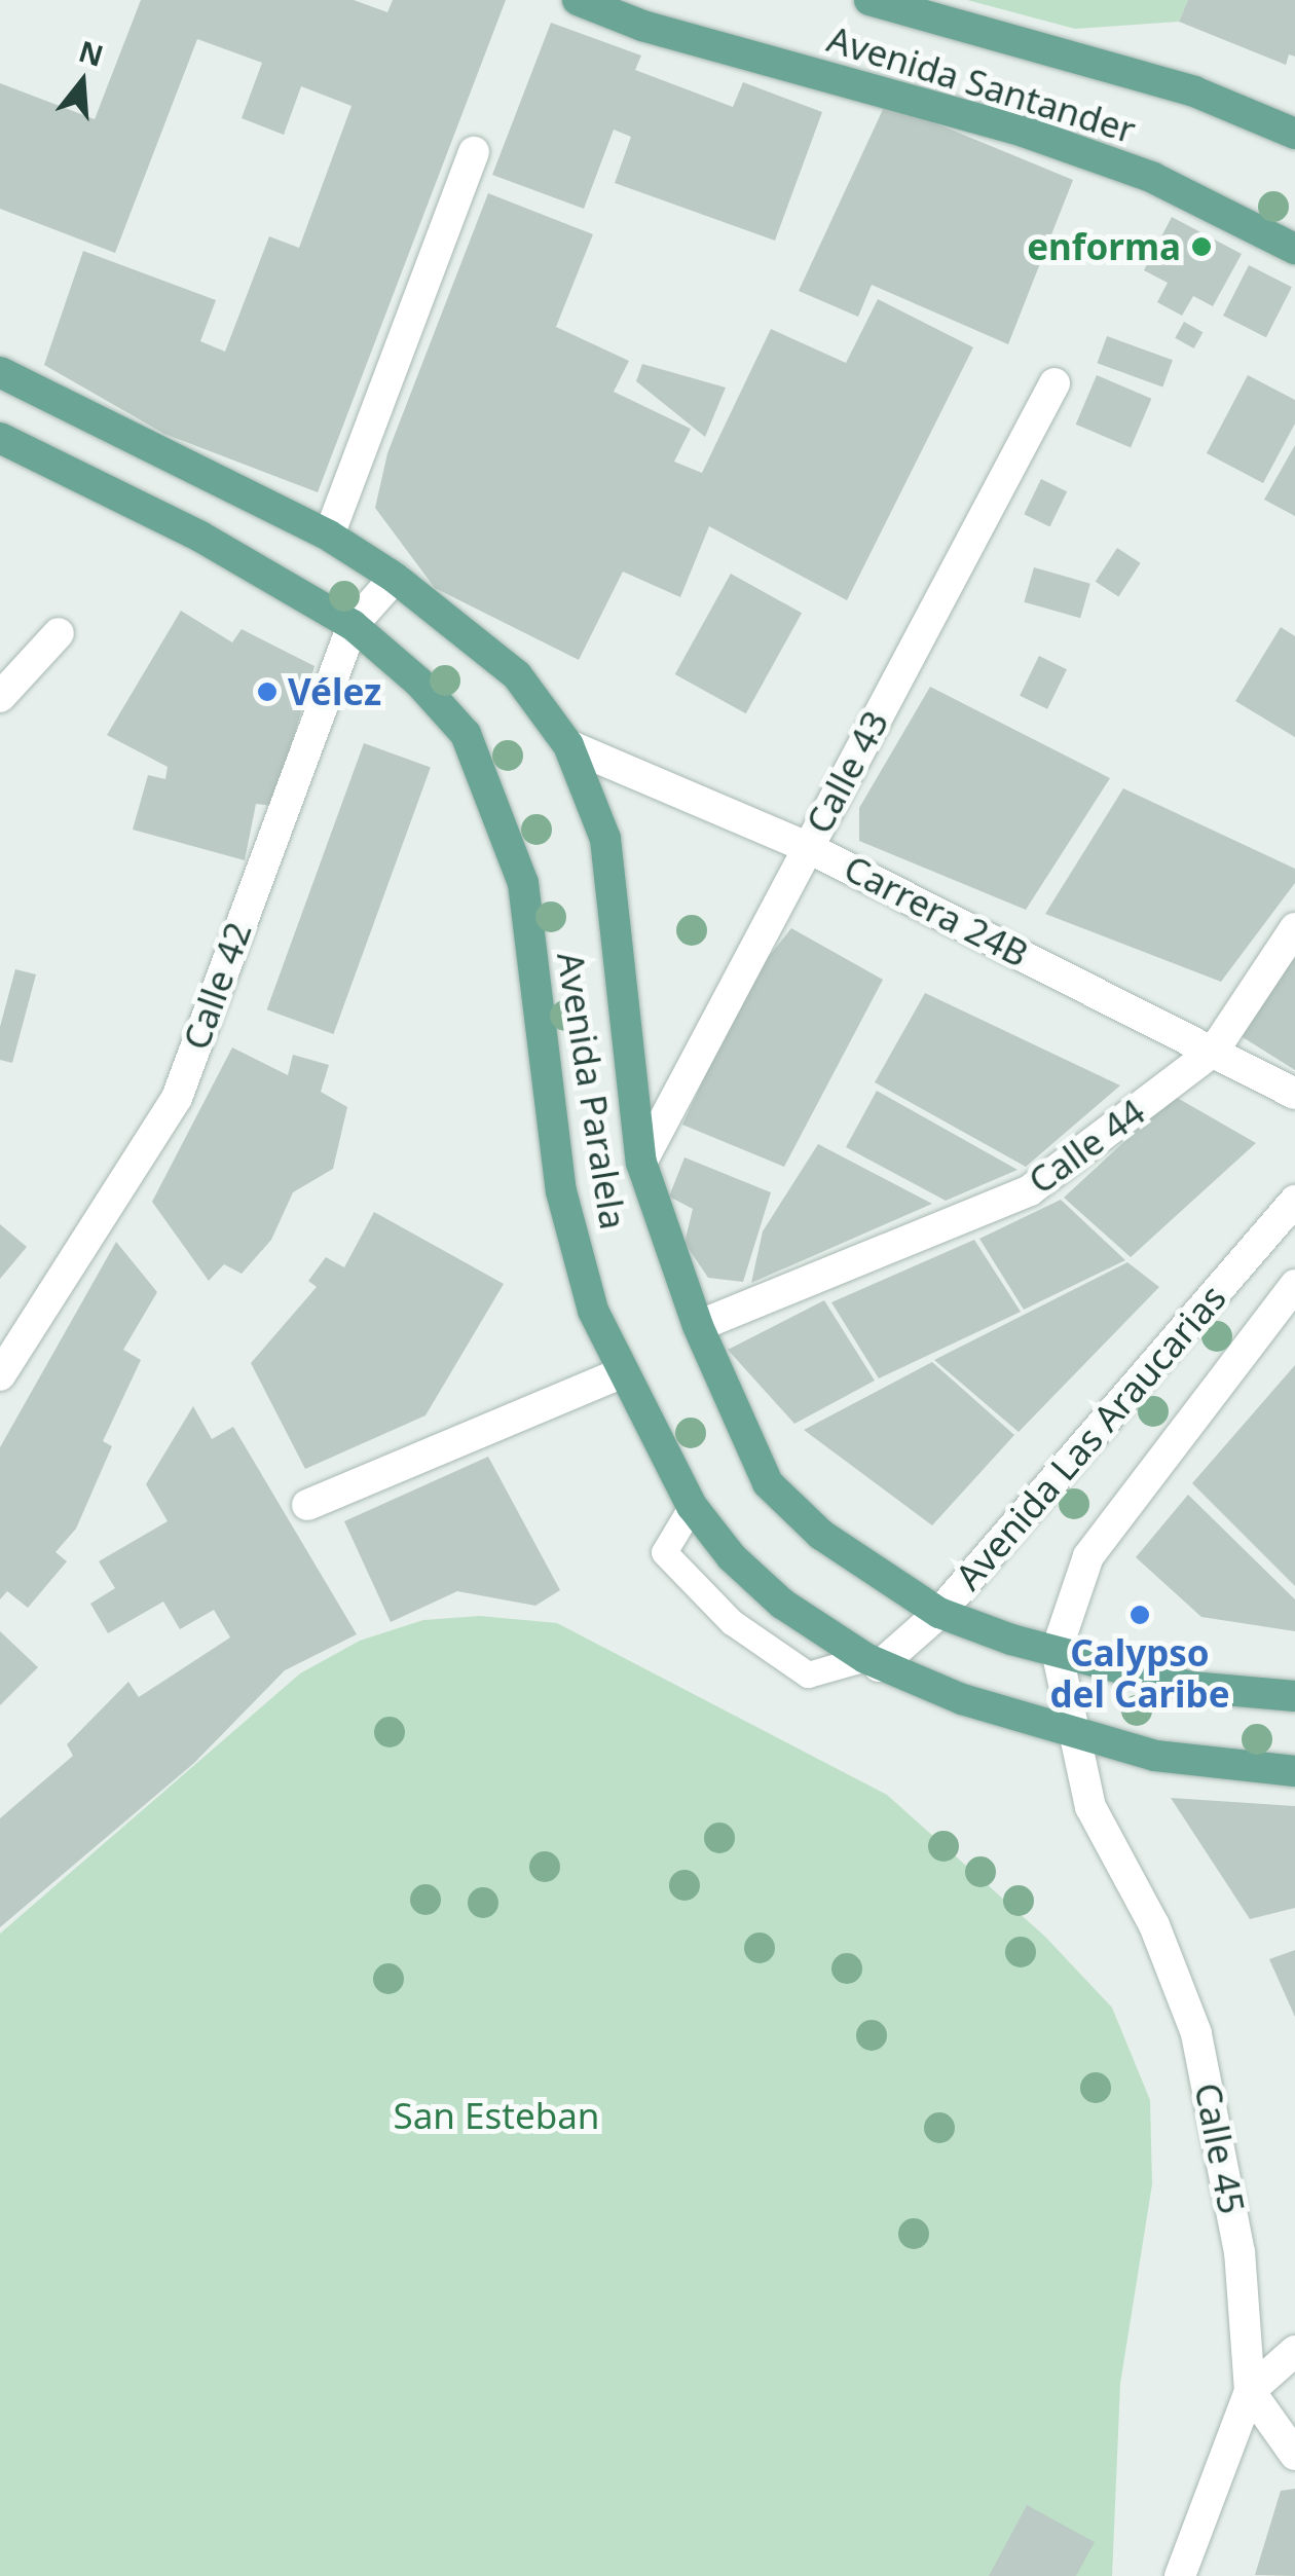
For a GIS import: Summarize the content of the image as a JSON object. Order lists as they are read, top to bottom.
{
  "streets": {
    "main road": ["Avenida Santander", "Avenida Paralela"],
    "street": [
      "Calle 43",
      "Carrera 24B",
      "Calle 42",
      "Calle 44",
      "Avenida Las Araucarias",
      "Calle 45"
    ]
  },
  "crossings": [
    ["Calle 43", "Carrera 24B"],
    ["Calle 43", "Avenida Paralela"],
    ["Carrera 24B", "Avenida Paralela"],
    ["Carrera 24B", "Calle 44"],
    ["Calle 42", "Avenida Paralela"],
    ["Avenida Paralela", "Calle 44"],
    ["Avenida Paralela", "Avenida Las Araucarias"],
    ["Avenida Paralela", "Calle 45"],
    ["Avenida Las Araucarias", "Calle 45"]
  ],
  "parks": ["San Esteban"],
  "places": ["enforma", "Vélez", "Calypso del Caribe"],
  "north": "top"
}
